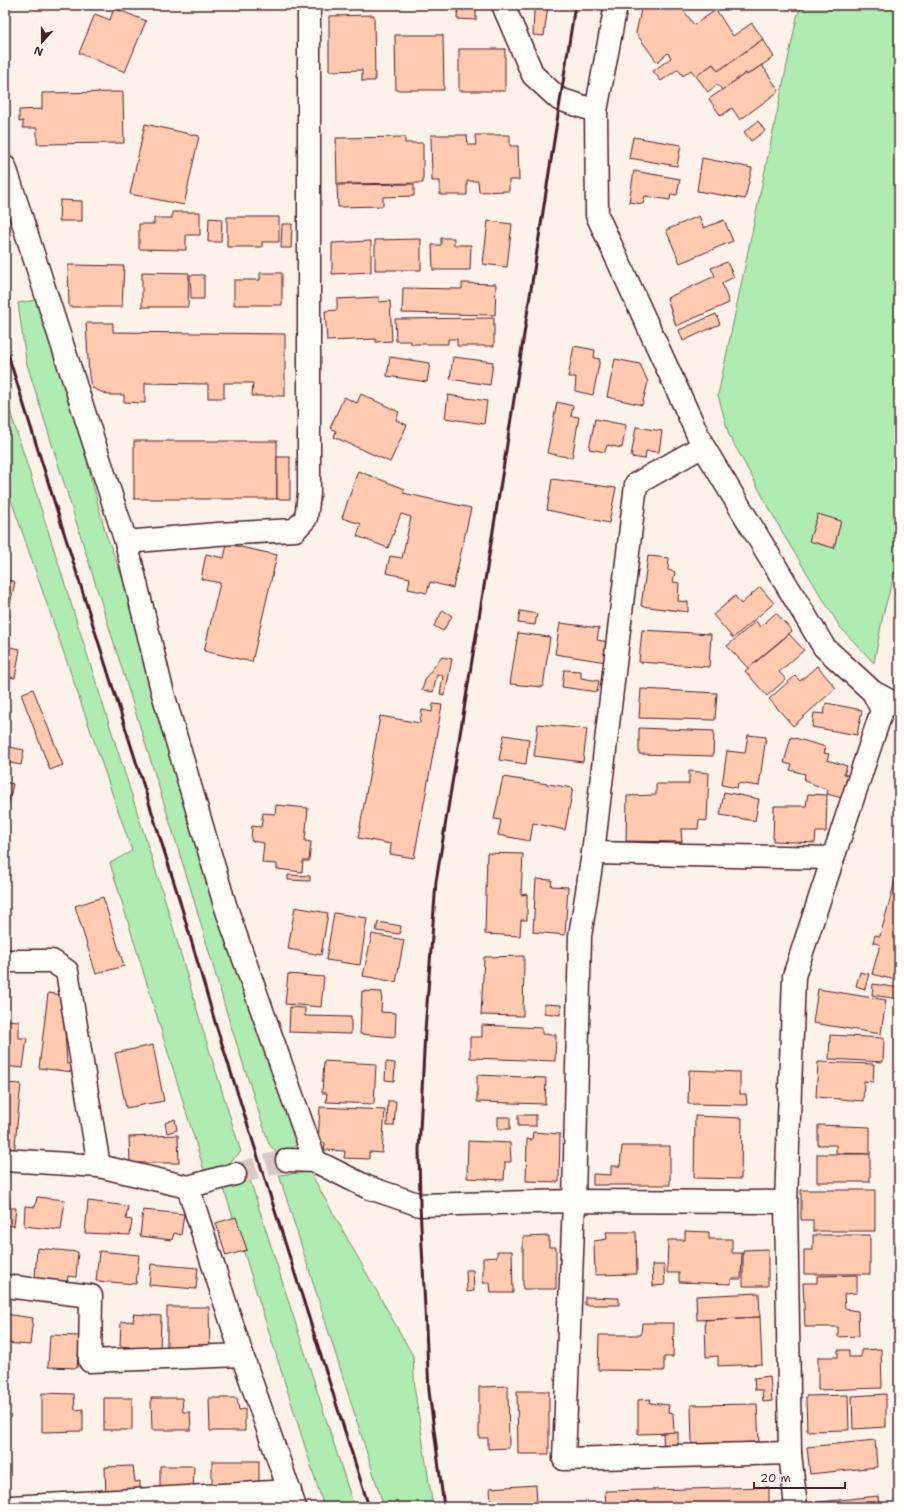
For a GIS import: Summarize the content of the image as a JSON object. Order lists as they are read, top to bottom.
{
  "scale_bar": "20 m",
  "north": "bottom"
}
